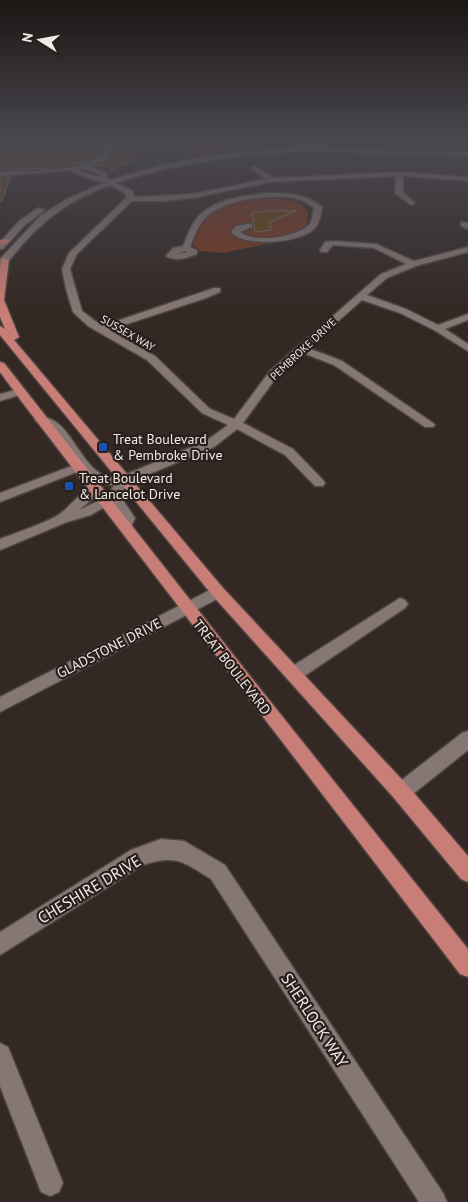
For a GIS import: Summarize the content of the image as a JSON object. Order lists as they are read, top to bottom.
{
  "streets": {
    "main road": ["TREAT BOULEVARD"],
    "street": [
      "SUSSEX WAY",
      "PEMBROKE DRIVE",
      "GLADSTONE DRIVE",
      "CHESHIRE DRIVE",
      "SHERLOCK WAY"
    ]
  },
  "crossings": [
    ["SUSSEX WAY", "PEMBROKE DRIVE"],
    ["PEMBROKE DRIVE", "TREAT BOULEVARD"],
    ["GLADSTONE DRIVE", "TREAT BOULEVARD"],
    ["CHESHIRE DRIVE", "SHERLOCK WAY"]
  ],
  "places": {
    "transit": ["Treat Boulevard & Pembroke Drive", "Treat Boulevard & Lancelot Drive"]
  },
  "north": "left"
}
